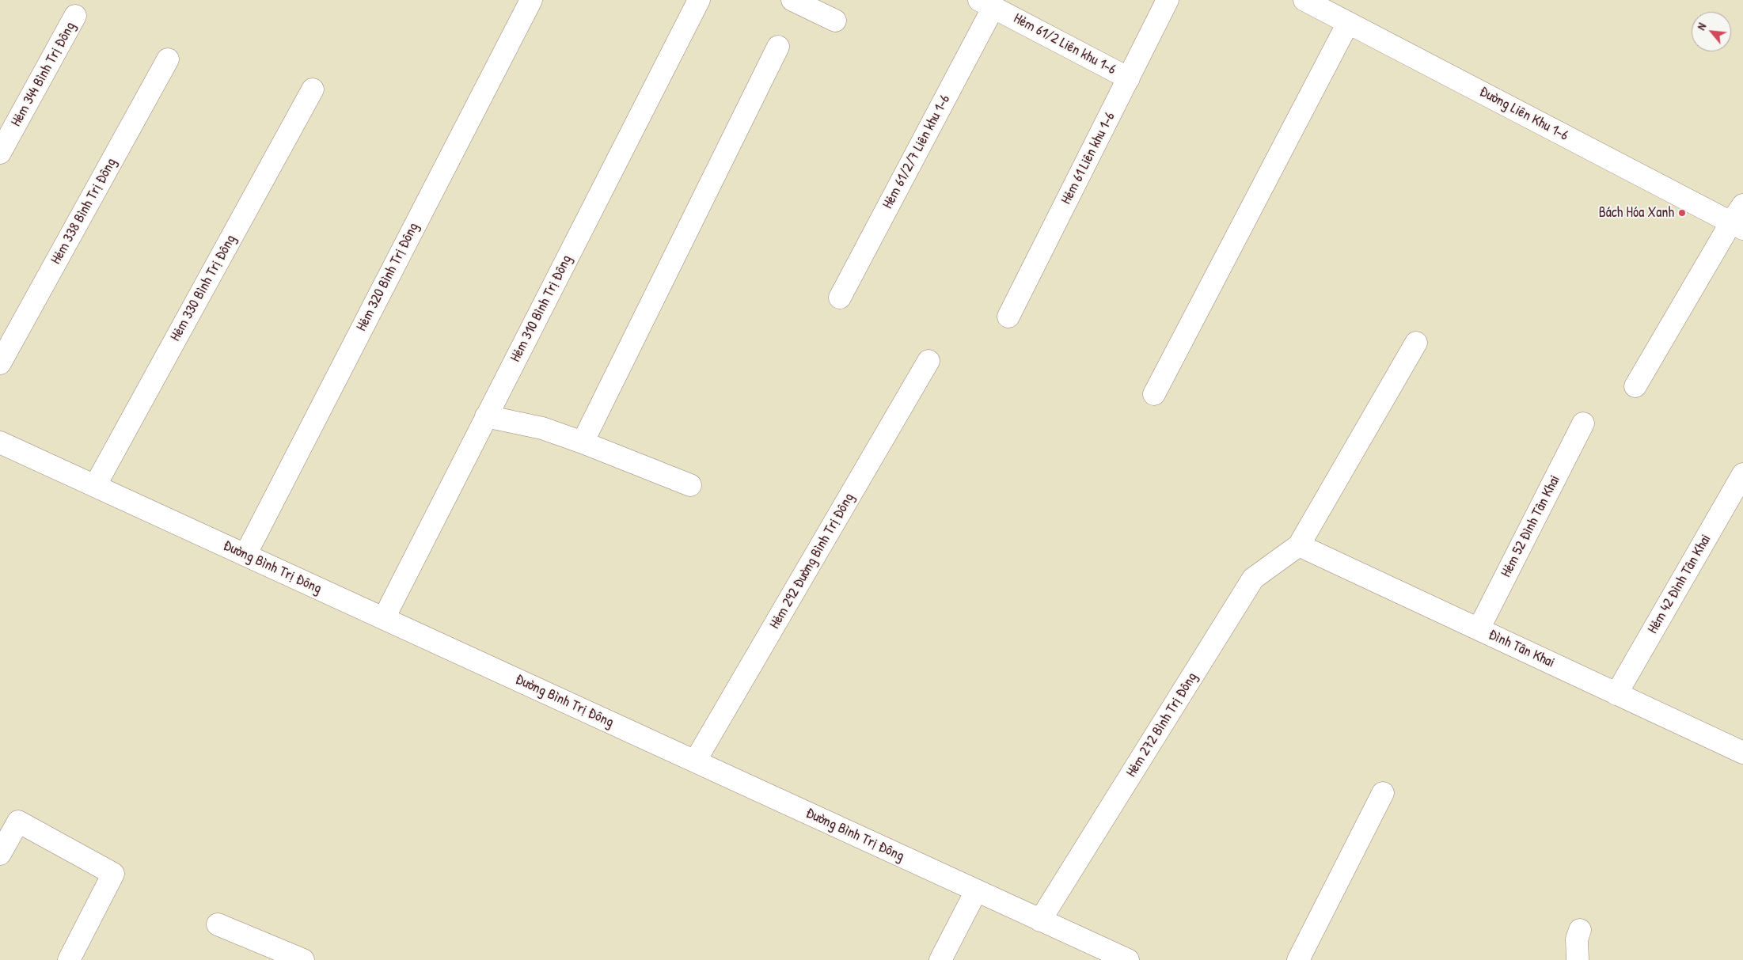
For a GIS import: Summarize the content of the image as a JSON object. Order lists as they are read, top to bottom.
{
  "streets": {
    "street": [
      "Hẻm 61/2 Liên khu 1-6",
      "Hẻm 344 Bình Trị Đông",
      "Đường Liên Khu 1-6",
      "Hẻm 61/2/7 Liên khu 1-6",
      "Hẻm 61 Liên khu 1-6",
      "Hẻm 338 Bình Trị Đông",
      "Hẻm 320 Bình Trị Đông",
      "Hẻm 330 Bình Trị Đông",
      "Hẻm 310 Bình Trị Đông",
      "Hẻm 52 Đình Tân Khai",
      "Hẻm 292 Đường Bình Trị Đông",
      "Đường Bình Trị Đông",
      "Hẻm 42 Đình Tân Khai",
      "Đình Tân Khai",
      "Hẻm 272 Bình Trị Đông"
    ]
  },
  "crossings": [
    ["Hẻm 61/2 Liên khu 1-6", "Hẻm 61/2/7 Liên khu 1-6"],
    ["Hẻm 61/2 Liên khu 1-6", "Hẻm 61 Liên khu 1-6"],
    ["Hẻm 320 Bình Trị Đông", "Đường Bình Trị Đông"],
    ["Hẻm 330 Bình Trị Đông", "Đường Bình Trị Đông"],
    ["Hẻm 310 Bình Trị Đông", "Đường Bình Trị Đông"],
    ["Hẻm 52 Đình Tân Khai", "Đình Tân Khai"],
    ["Hẻm 292 Đường Bình Trị Đông", "Đường Bình Trị Đông"],
    ["Đường Bình Trị Đông", "Hẻm 272 Bình Trị Đông"],
    ["Hẻm 42 Đình Tân Khai", "Đình Tân Khai"],
    ["Đình Tân Khai", "Hẻm 272 Bình Trị Đông"]
  ],
  "places": ["Bách Hóa Xanh"],
  "north": "top left"
}
